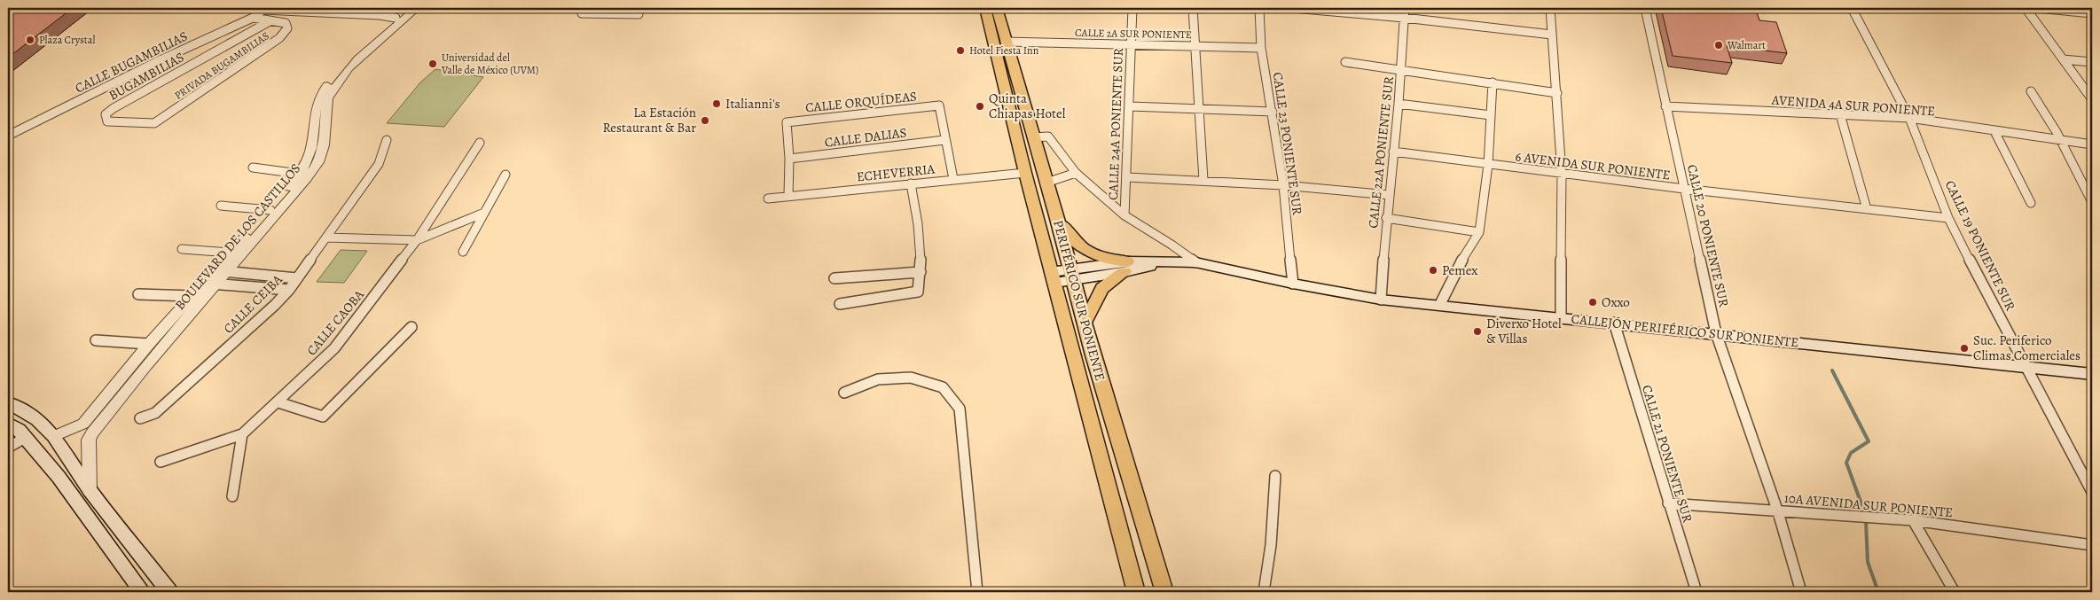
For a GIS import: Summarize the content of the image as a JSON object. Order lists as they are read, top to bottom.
{
  "streets": {
    "main road": ["PERIFÉRICO SUR PONIENTE", "CALLEJÓN PERIFÉRICO SUR PONIENTE"],
    "street": [
      "CALLE 2A SUR PONIENTE",
      "CALLE BUGAMBILIAS",
      "PRIVADA BUGAMBILIAS",
      "BUGAMBILIAS",
      "CALLE ORQUÍDEAS",
      "AVENIDA 4A SUR PONIENTE",
      "CALLE 24A PONIENTE SUR",
      "CALLE DALIAS",
      "CALLE 23 PONIENTE SUR",
      "CALLE 22A PONIENTE SUR",
      "6 AVENIDA SUR PONIENTE",
      "ECHEVERRIA",
      "CALLE 20 PONIENTE SUR",
      "BOULEVARD DE LOS CASTILLOS",
      "CALLE 19 PONIENTE SUR",
      "CALLE CEIBA",
      "CALLE CAOBA",
      "CALLE 21 PONIENTE SUR",
      "10A AVENIDA SUR PONIENTE"
    ]
  },
  "crossings": [
    ["CALLE 2A SUR PONIENTE", "CALLE 24A PONIENTE SUR"],
    ["CALLE 2A SUR PONIENTE", "CALLE 23 PONIENTE SUR"],
    ["CALLE 2A SUR PONIENTE", "PERIFÉRICO SUR PONIENTE"],
    ["CALLE BUGAMBILIAS", "PRIVADA BUGAMBILIAS"],
    ["PRIVADA BUGAMBILIAS", "BUGAMBILIAS"],
    ["CALLE ORQUÍDEAS", "CALLE DALIAS"],
    ["AVENIDA 4A SUR PONIENTE", "CALLE 20 PONIENTE SUR"],
    ["AVENIDA 4A SUR PONIENTE", "CALLE 19 PONIENTE SUR"],
    ["CALLE 24A PONIENTE SUR", "CALLEJÓN PERIFÉRICO SUR PONIENTE"],
    ["CALLE 23 PONIENTE SUR", "CALLEJÓN PERIFÉRICO SUR PONIENTE"],
    ["CALLE 22A PONIENTE SUR", "6 AVENIDA SUR PONIENTE"],
    ["CALLE 22A PONIENTE SUR", "CALLEJÓN PERIFÉRICO SUR PONIENTE"],
    ["6 AVENIDA SUR PONIENTE", "CALLE 20 PONIENTE SUR"],
    ["6 AVENIDA SUR PONIENTE", "CALLE 19 PONIENTE SUR"],
    ["ECHEVERRIA", "PERIFÉRICO SUR PONIENTE"],
    ["CALLE 20 PONIENTE SUR", "CALLEJÓN PERIFÉRICO SUR PONIENTE"],
    ["CALLE 20 PONIENTE SUR", "10A AVENIDA SUR PONIENTE"],
    ["CALLE 19 PONIENTE SUR", "CALLEJÓN PERIFÉRICO SUR PONIENTE"],
    ["PERIFÉRICO SUR PONIENTE", "CALLEJÓN PERIFÉRICO SUR PONIENTE"],
    ["CALLEJÓN PERIFÉRICO SUR PONIENTE", "CALLE 21 PONIENTE SUR"],
    ["CALLE 21 PONIENTE SUR", "10A AVENIDA SUR PONIENTE"]
  ],
  "places": [
    "Plaza Crystal",
    "Walmart",
    "Hotel Fiesta Inn",
    "Universidad del Valle de México (UVM)",
    "Italianni's",
    "Quinta Chiapas Hotel",
    "La Estación Restaurant & Bar",
    "Pemex",
    "Oxxo",
    "Diverxo Hotel & Villas",
    "Suc. Periferico Climas Comerciales"
  ]
}
